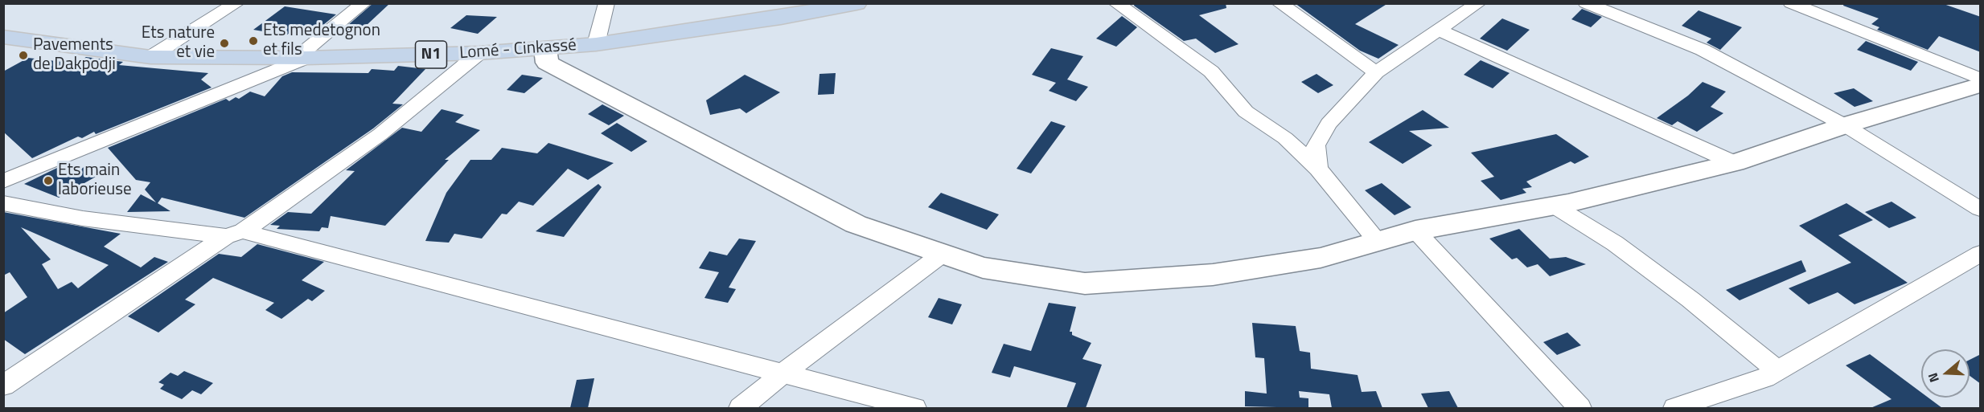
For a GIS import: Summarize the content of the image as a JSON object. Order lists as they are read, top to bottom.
{
  "streets": {
    "highway": ["Lomé - Cinkassé", "N1"]
  },
  "places": [
    "Ets medetognon et fils",
    "Ets nature et vie",
    "Pavements de Dakpodji",
    "Ets main laborieuse"
  ],
  "north": "left"
}
